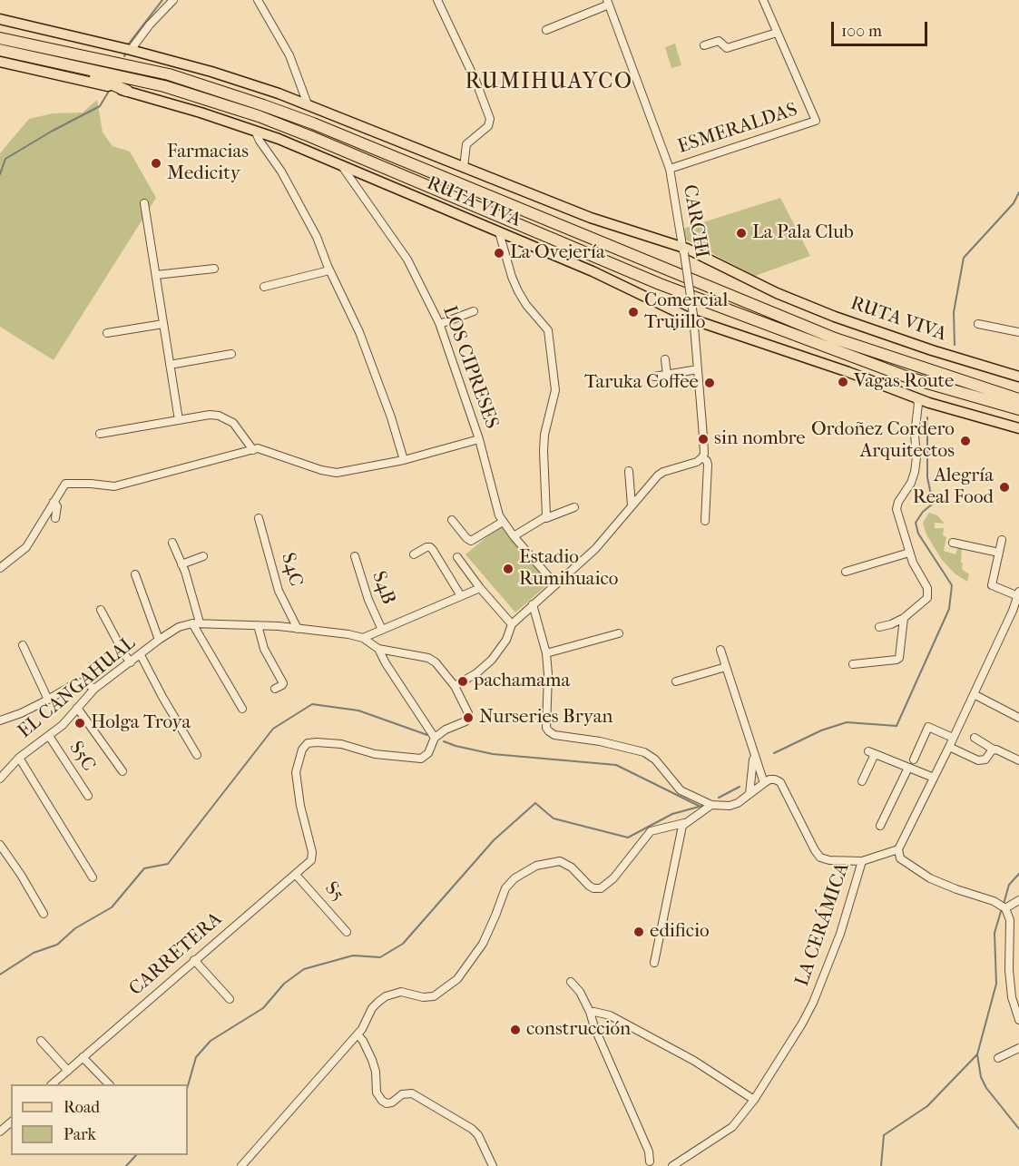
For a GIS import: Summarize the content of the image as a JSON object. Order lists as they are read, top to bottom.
{
  "streets": {
    "highway": ["RUTA VIVA"],
    "street": [
      "ESMERALDAS",
      "CARCHI",
      "LOS CIPRESES",
      "S4C",
      "S4B",
      "EL CANGAHUAL",
      "S5C",
      "S5",
      "LA CERÁMICA",
      "CARRETERA"
    ]
  },
  "crossings": [
    ["ESMERALDAS", "CARCHI"],
    ["RUTA VIVA", "CARCHI"],
    ["RUTA VIVA", "LOS CIPRESES"],
    ["S4C", "EL CANGAHUAL"],
    ["EL CANGAHUAL", "S5C"],
    ["EL CANGAHUAL", "CARRETERA"],
    ["S5", "CARRETERA"]
  ],
  "districts": ["RUMIHUAYCO"],
  "places": [
    "Farmacias Medicity",
    "La Pala Club",
    "La Ovejería",
    "Comercial Trujillo",
    "Vagas Route",
    "Taruka Coffee",
    "sin nombre",
    "Ordoñez Cordero Arquitectos",
    "Alegría Real Food",
    "Estadio Rumihuaico",
    "pachamama",
    "Nurseries Bryan",
    "Holga Troya",
    "edificio",
    "construcción"
  ],
  "legend": ["Road", "Park"],
  "scale_bar": "100 m"
}
